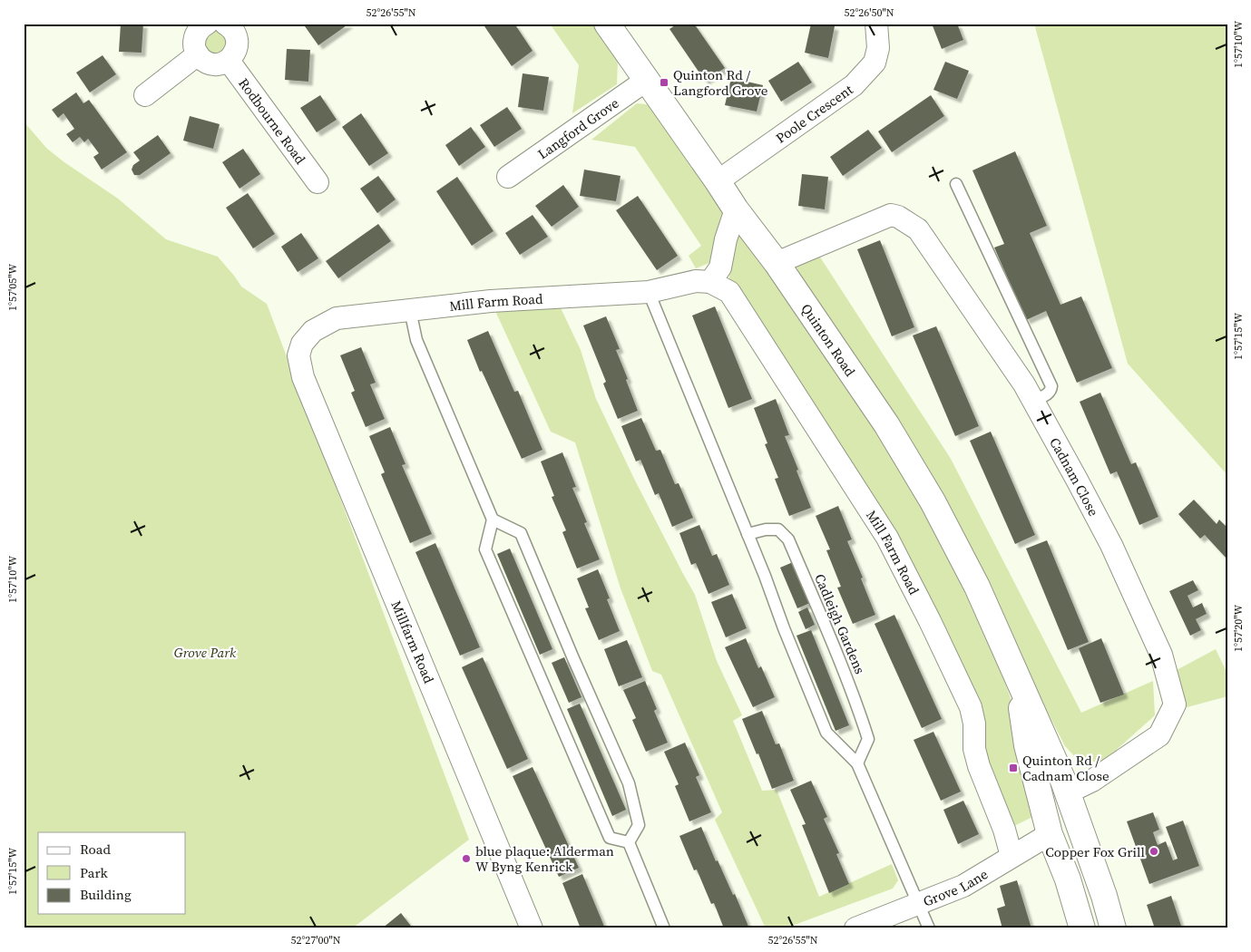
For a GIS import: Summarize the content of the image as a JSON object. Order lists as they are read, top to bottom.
{
  "streets": {
    "street": [
      "Poole Crescent",
      "Rodbourne Road",
      "Langford Grove",
      "Mill Farm Road",
      "Quinton Road",
      "Cadnam Close",
      "Millfarm Road",
      "Grove Lane"
    ],
    "lane": ["Cadleigh Gardens"]
  },
  "crossings": [
    ["Poole Crescent", "Quinton Road"],
    ["Langford Grove", "Quinton Road"],
    ["Mill Farm Road", "Millfarm Road"],
    ["Mill Farm Road", "Grove Lane"],
    ["Quinton Road", "Cadnam Close"],
    ["Quinton Road", "Grove Lane"]
  ],
  "parks": ["Grove Park"],
  "places": {
    "transit": ["Quinton Rd / Langford Grove", "Quinton Rd / Cadnam Close"],
    "other": ["Copper Fox Grill", "blue plaque: Alderman W Byng Kenrick"]
  },
  "legend": ["Road", "Park", "Building"],
  "coordinates": [
    "52°26'55\"N",
    "52°26'50\"N",
    "1°57'10\"W",
    "1°57'05\"W",
    "1°57'15\"W",
    "1°57'20\"W",
    "52°27'00\"N"
  ]
}
